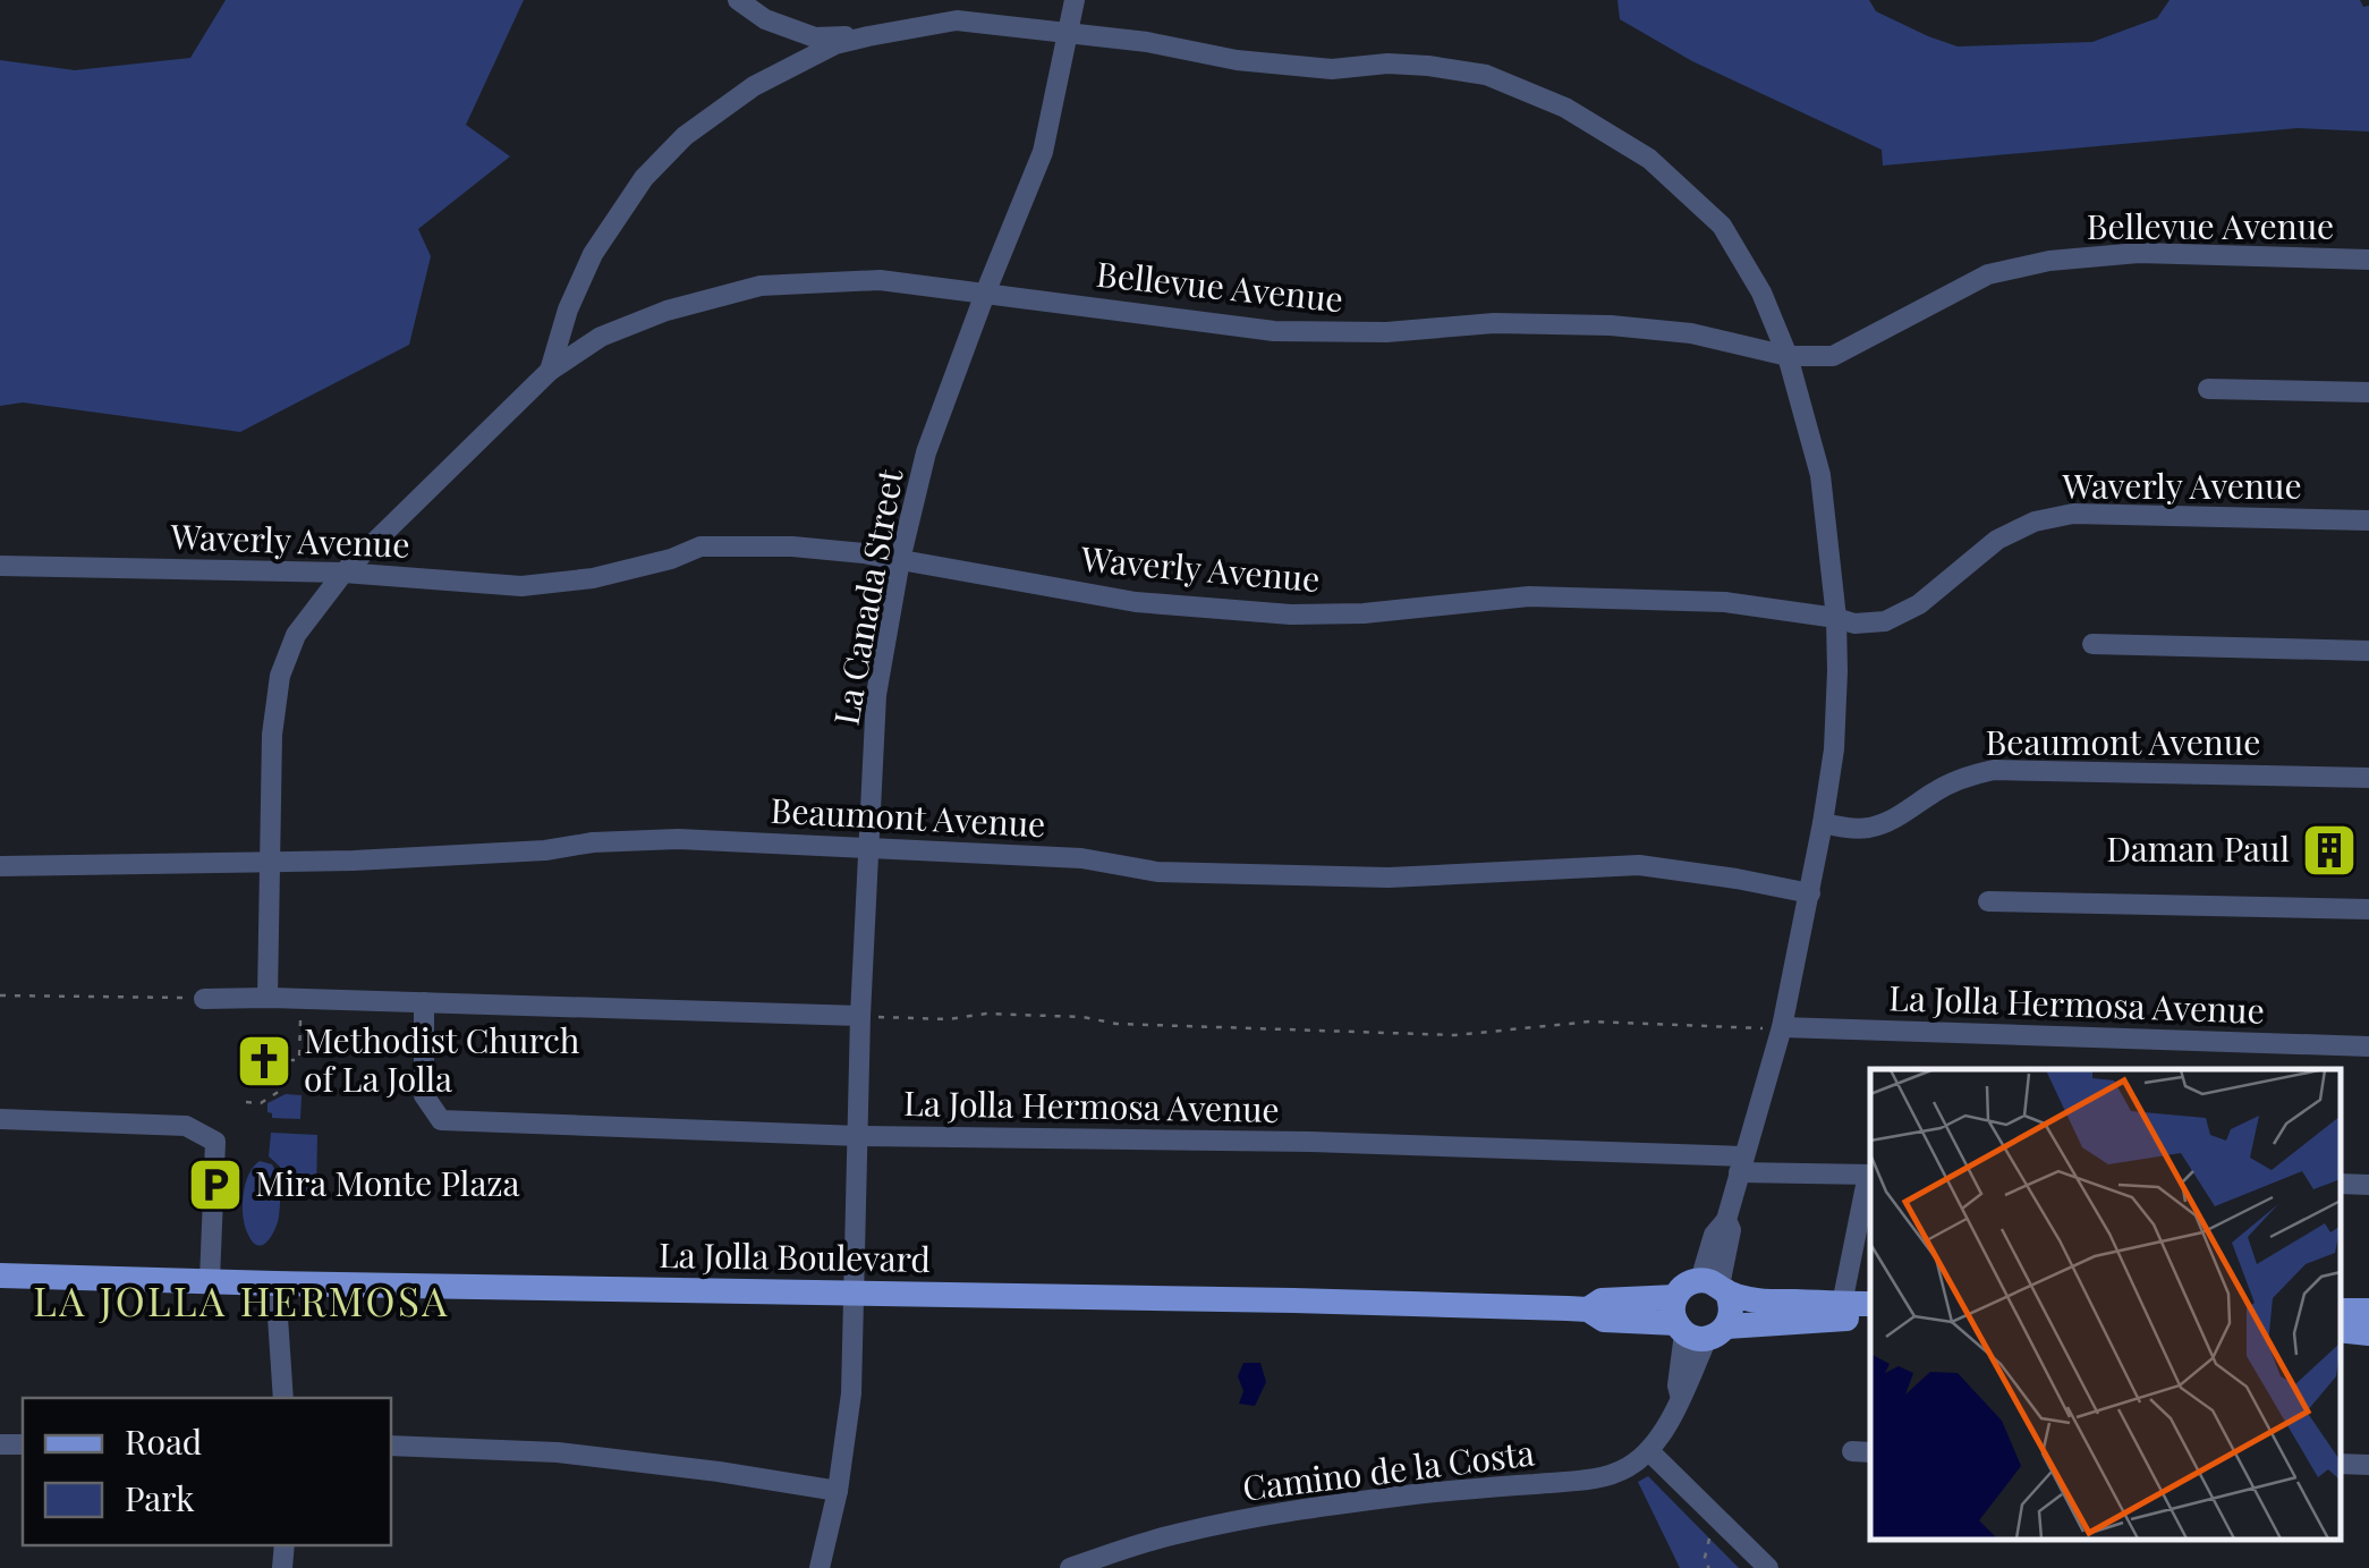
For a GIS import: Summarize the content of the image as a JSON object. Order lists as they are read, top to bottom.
{
  "streets": {
    "main road": ["La Jolla Boulevard"],
    "street": [
      "Bellevue Avenue",
      "Waverly Avenue",
      "La Canada Street",
      "Beaumont Avenue",
      "La Jolla Hermosa Avenue",
      "Camino de la Costa"
    ]
  },
  "crossings": [
    ["Bellevue Avenue", "Waverly Avenue"],
    ["Bellevue Avenue", "La Canada Street"],
    ["Bellevue Avenue", "Beaumont Avenue"],
    ["Waverly Avenue", "La Canada Street"],
    ["La Canada Street", "Beaumont Avenue"],
    ["La Canada Street", "La Jolla Hermosa Avenue"],
    ["La Canada Street", "La Jolla Boulevard"]
  ],
  "districts": ["LA JOLLA HERMOSA"],
  "places": {
    "building": ["Daman Paul"],
    "church": ["Methodist Church of La Jolla"],
    "parking": ["Mira Monte Plaza"]
  },
  "legend": ["Road", "Park"]
}
